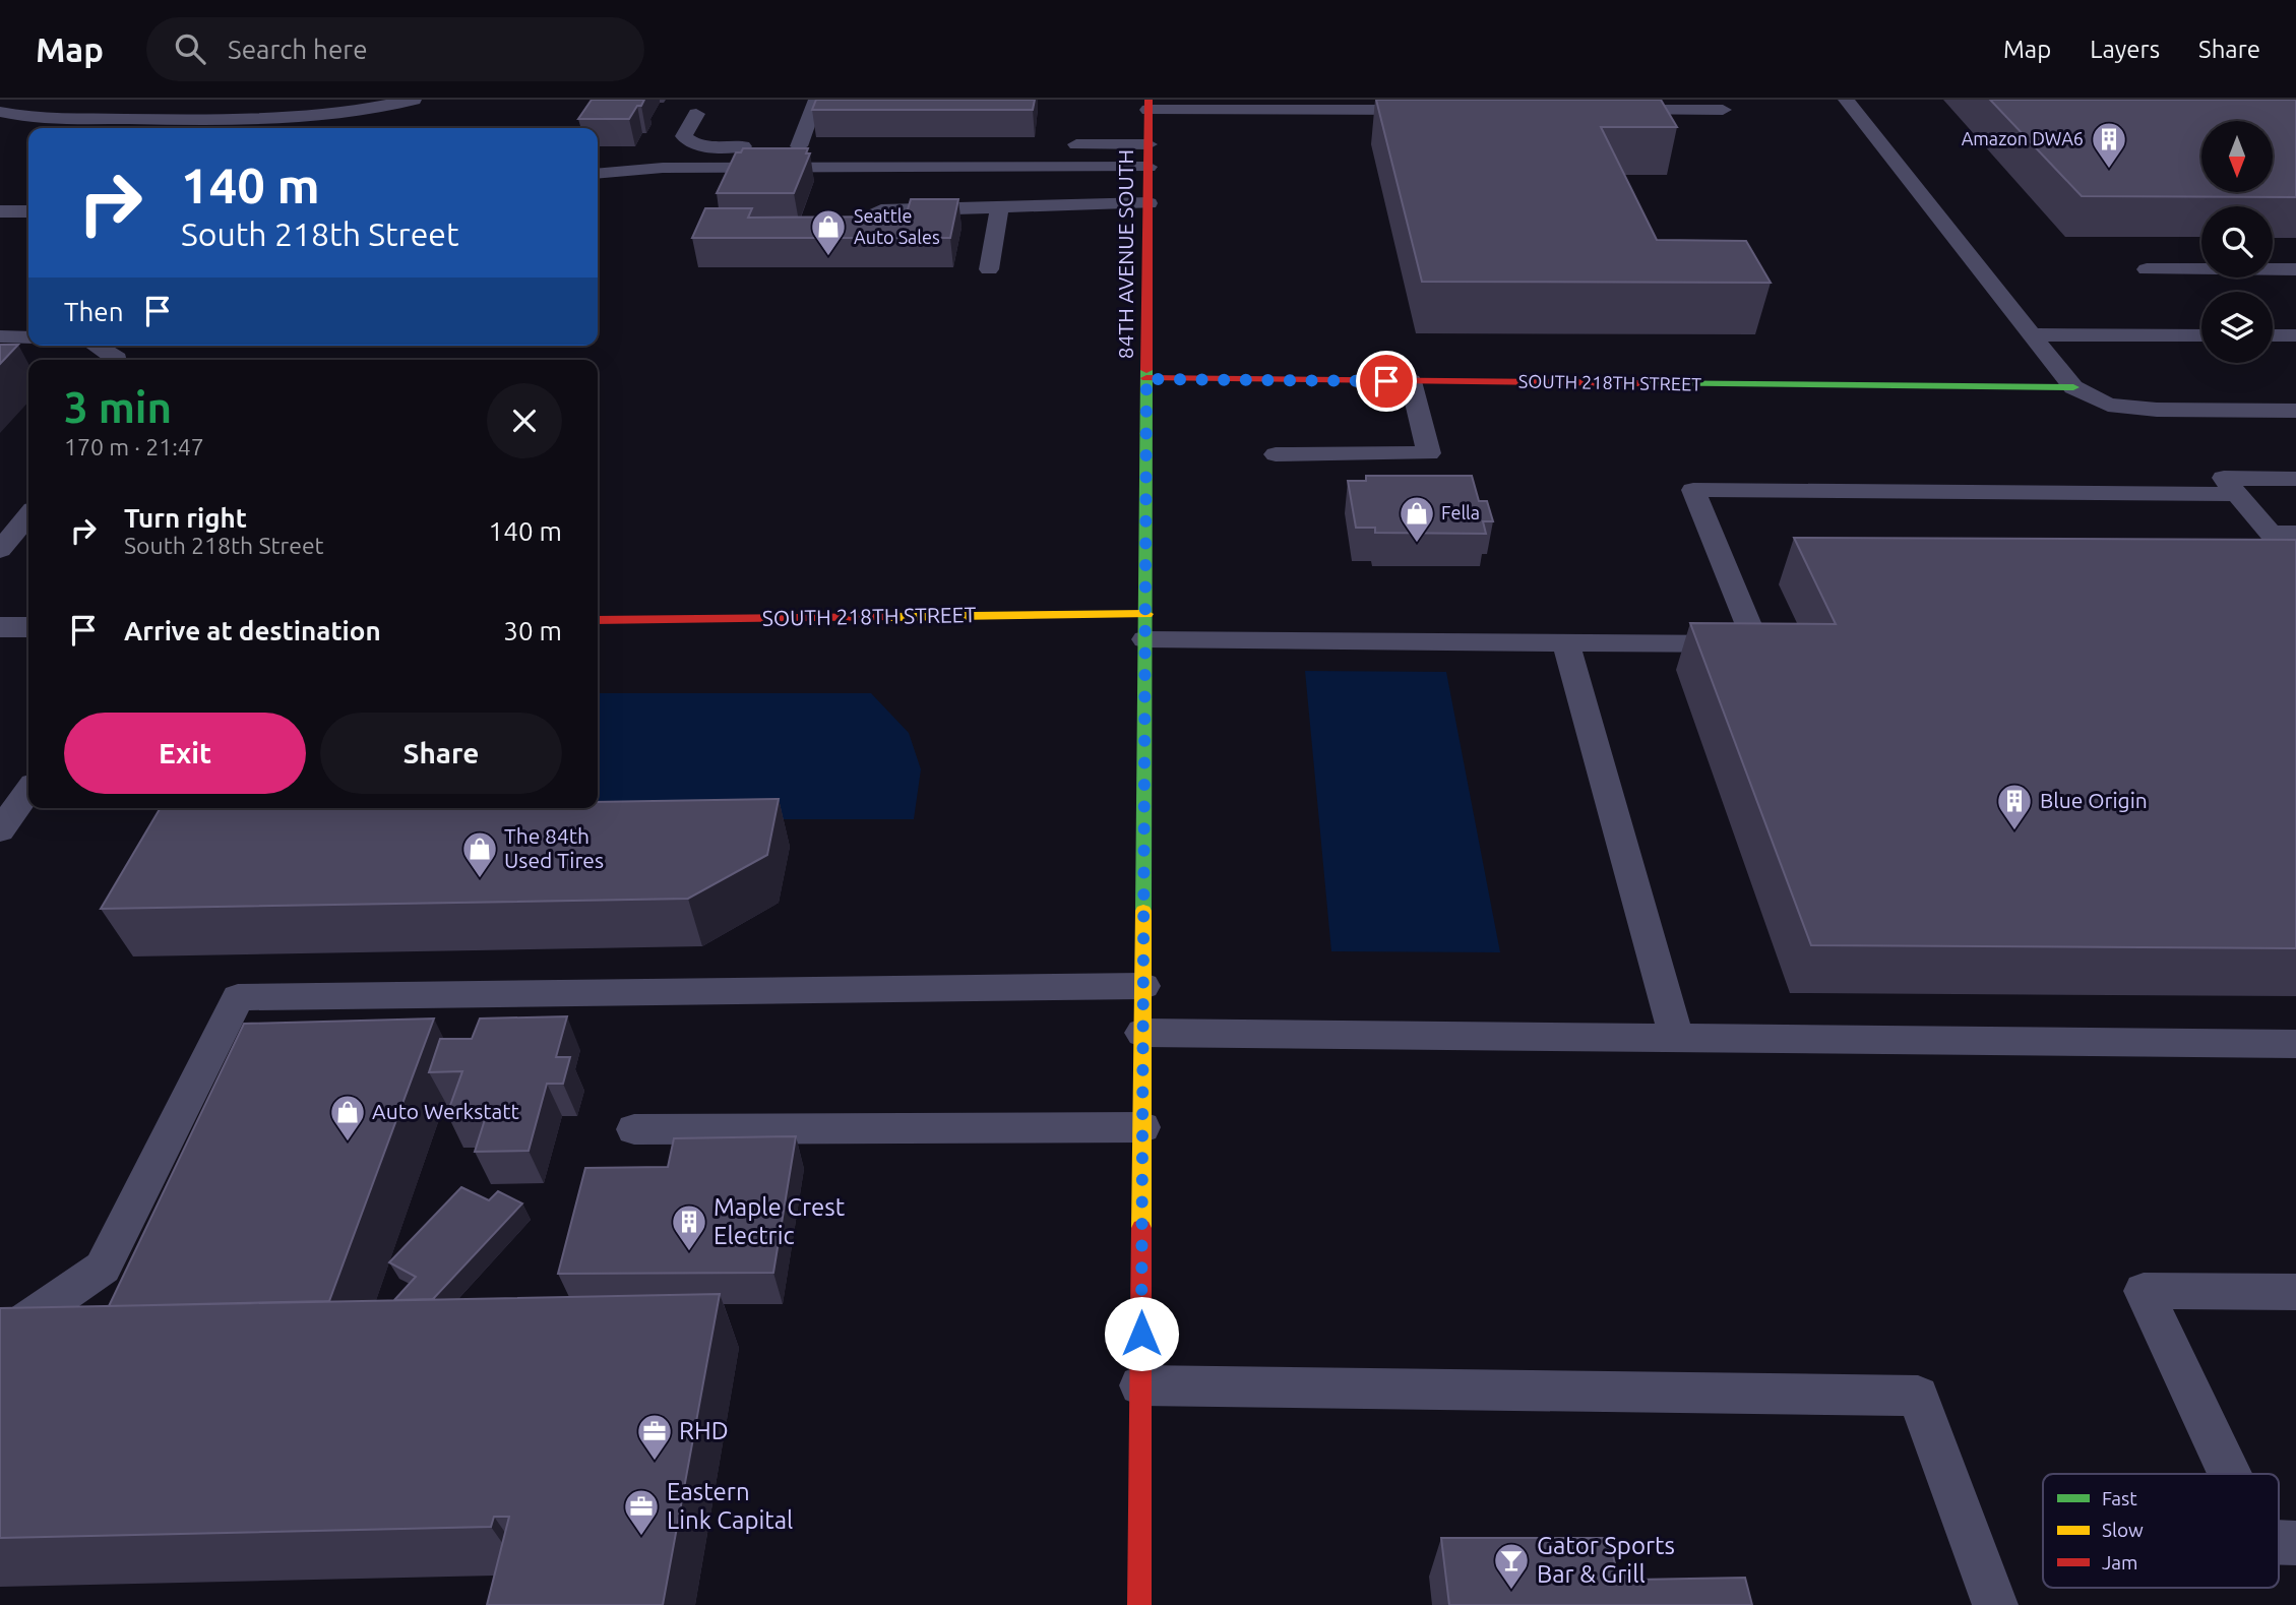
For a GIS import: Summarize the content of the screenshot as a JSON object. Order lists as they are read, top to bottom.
{
  "streets": {
    "main road": ["84TH AVENUE SOUTH", "SOUTH 218TH STREET"]
  },
  "crossings": [
    ["84TH AVENUE SOUTH", "SOUTH 218TH STREET"]
  ],
  "places": {
    "building": ["Amazon DWA6", "Blue Origin", "Maple Crest Electric"],
    "shop": [
      "Seattle Auto Sales",
      "Fella",
      "The 84th Used Tires",
      "Auto Werkstatt"
    ],
    "office": ["RHD", "Eastern Link Capital"],
    "bar": ["Gator Sports Bar & Grill"]
  },
  "legend": ["Fast", "Slow", "Jam"],
  "north": "bottom",
  "page": {
    "header": "Map",
    "search": "Search here",
    "nav": ["Map", "Layers", "Share"],
    "turn": ["140 m", "South 218th Street"],
    "then": "Then",
    "heading": ["3 min", "170 m · 21:47"],
    "list": [
      {
        "name": "Turn right",
        "note": "South 218th Street",
        "value": "140 m"
      },
      {
        "name": "Arrive at destination",
        "value": "30 m"
      }
    ],
    "buttons": ["Exit", "Share"]
  }
}
